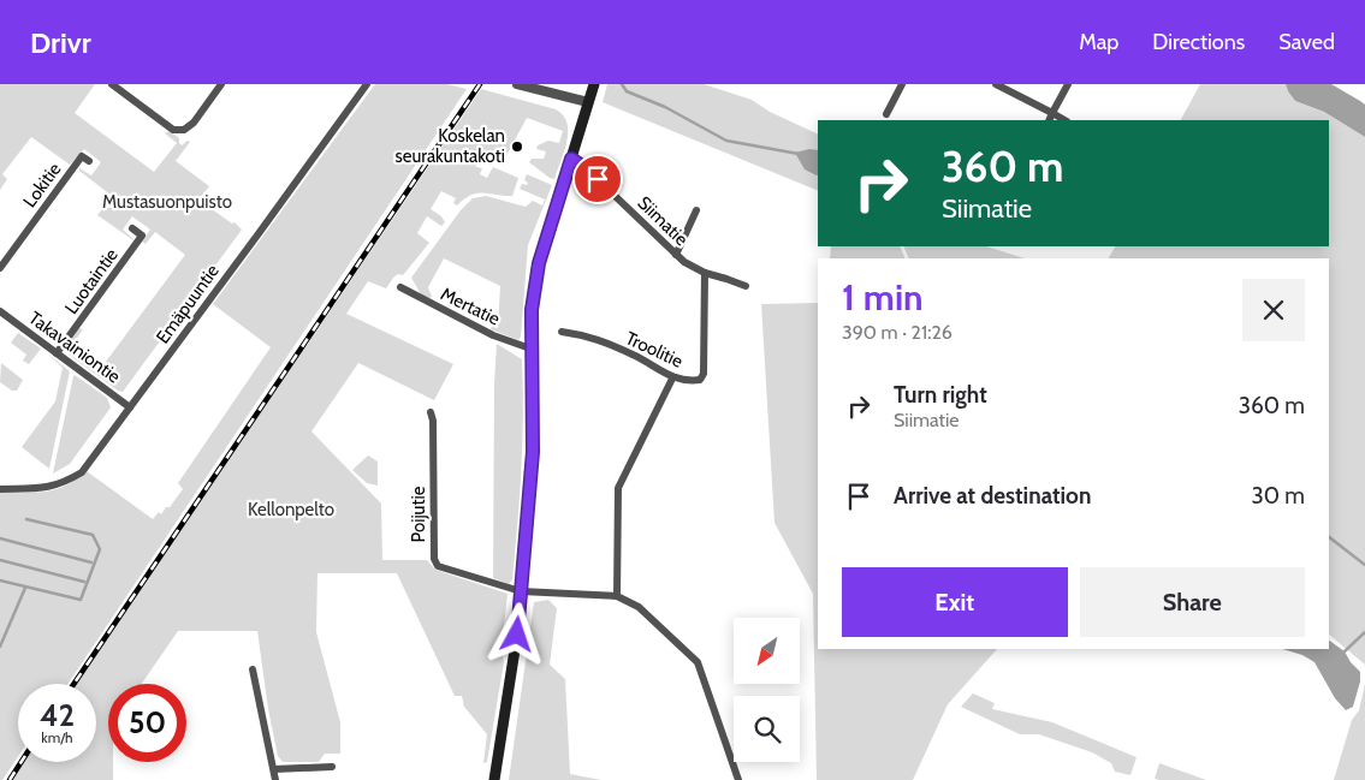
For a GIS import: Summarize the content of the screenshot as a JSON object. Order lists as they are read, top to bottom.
{
  "streets": {
    "street": [
      "Lokitie",
      "Siimatie",
      "Luotaintie",
      "Emäpuuntie",
      "Mertatie",
      "Takavainiontie",
      "Troolitie",
      "Poijutie"
    ]
  },
  "crossings": [
    ["Siimatie", "Troolitie"],
    ["Luotaintie", "Takavainiontie"],
    ["Emäpuuntie", "Takavainiontie"]
  ],
  "parks": ["Mustasuonpuisto", "Kellonpelto"],
  "places": ["Koskelan seurakuntakoti"],
  "north": "bottom left",
  "page": {
    "header": "Drivr",
    "nav": ["Map", "Directions", "Saved"],
    "turn": ["360 m", "Siimatie"],
    "heading": ["1 min", "390 m · 21:26"],
    "list": [
      {
        "name": "Turn right",
        "note": "Siimatie",
        "value": "360 m"
      },
      {
        "name": "Arrive at destination",
        "value": "30 m"
      }
    ],
    "buttons": ["Exit", "Share"],
    "speed": "42 km/h",
    "limit": "50"
  }
}
